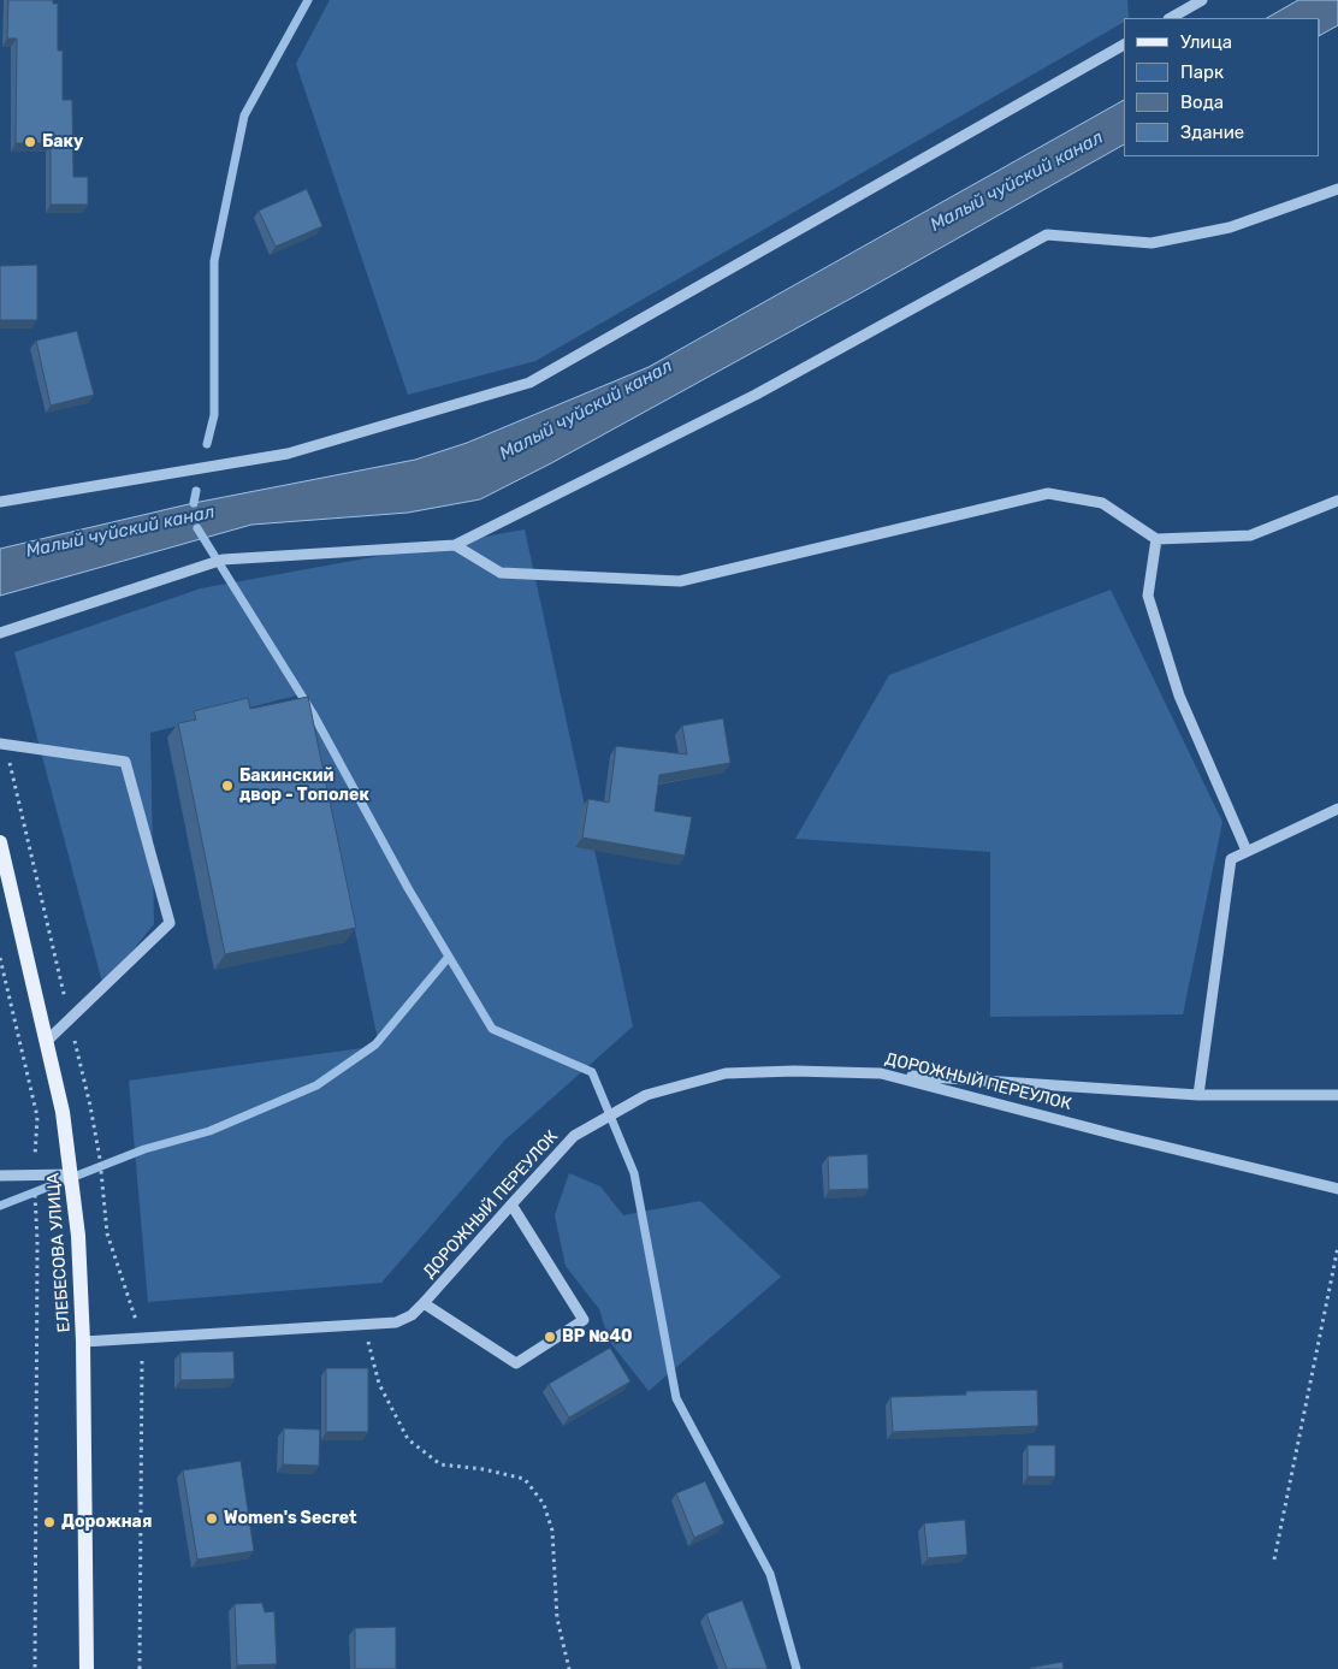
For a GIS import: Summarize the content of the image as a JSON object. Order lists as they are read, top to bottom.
{
  "streets": {
    "main road": ["ЕЛЕБЕСОВА УЛИЦА"],
    "street": ["ДОРОЖНЫЙ ПЕРЕУЛОК"]
  },
  "crossings": [
    ["ДОРОЖНЫЙ ПЕРЕУЛОК", "ЕЛЕБЕСОВА УЛИЦА"]
  ],
  "water": ["Малый чуйский канал"],
  "places": [
    "Баку",
    "Бакинский двор - Тополек",
    "BP №40",
    "Women's Secret",
    "Дорожная"
  ],
  "legend": [
    "Улица",
    "Парк",
    "Вода",
    "Здание"
  ]
}
